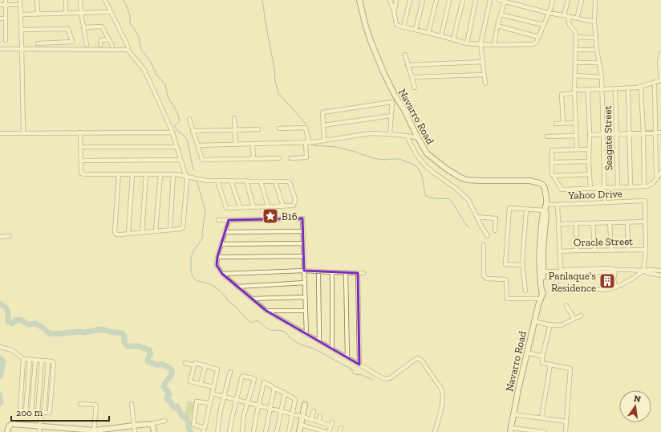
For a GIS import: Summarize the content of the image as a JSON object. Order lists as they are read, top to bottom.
{
  "streets": {
    "street": [
      "Navarro Road",
      "Seagate Street",
      "Yahoo Drive",
      "Oracle Street"
    ]
  },
  "crossings": [
    ["Navarro Road", "Yahoo Drive"]
  ],
  "places": {
    "place": ["B16"],
    "building": ["Panlaque's Residence"]
  },
  "scale_bar": "200 m",
  "north": "top"
}
